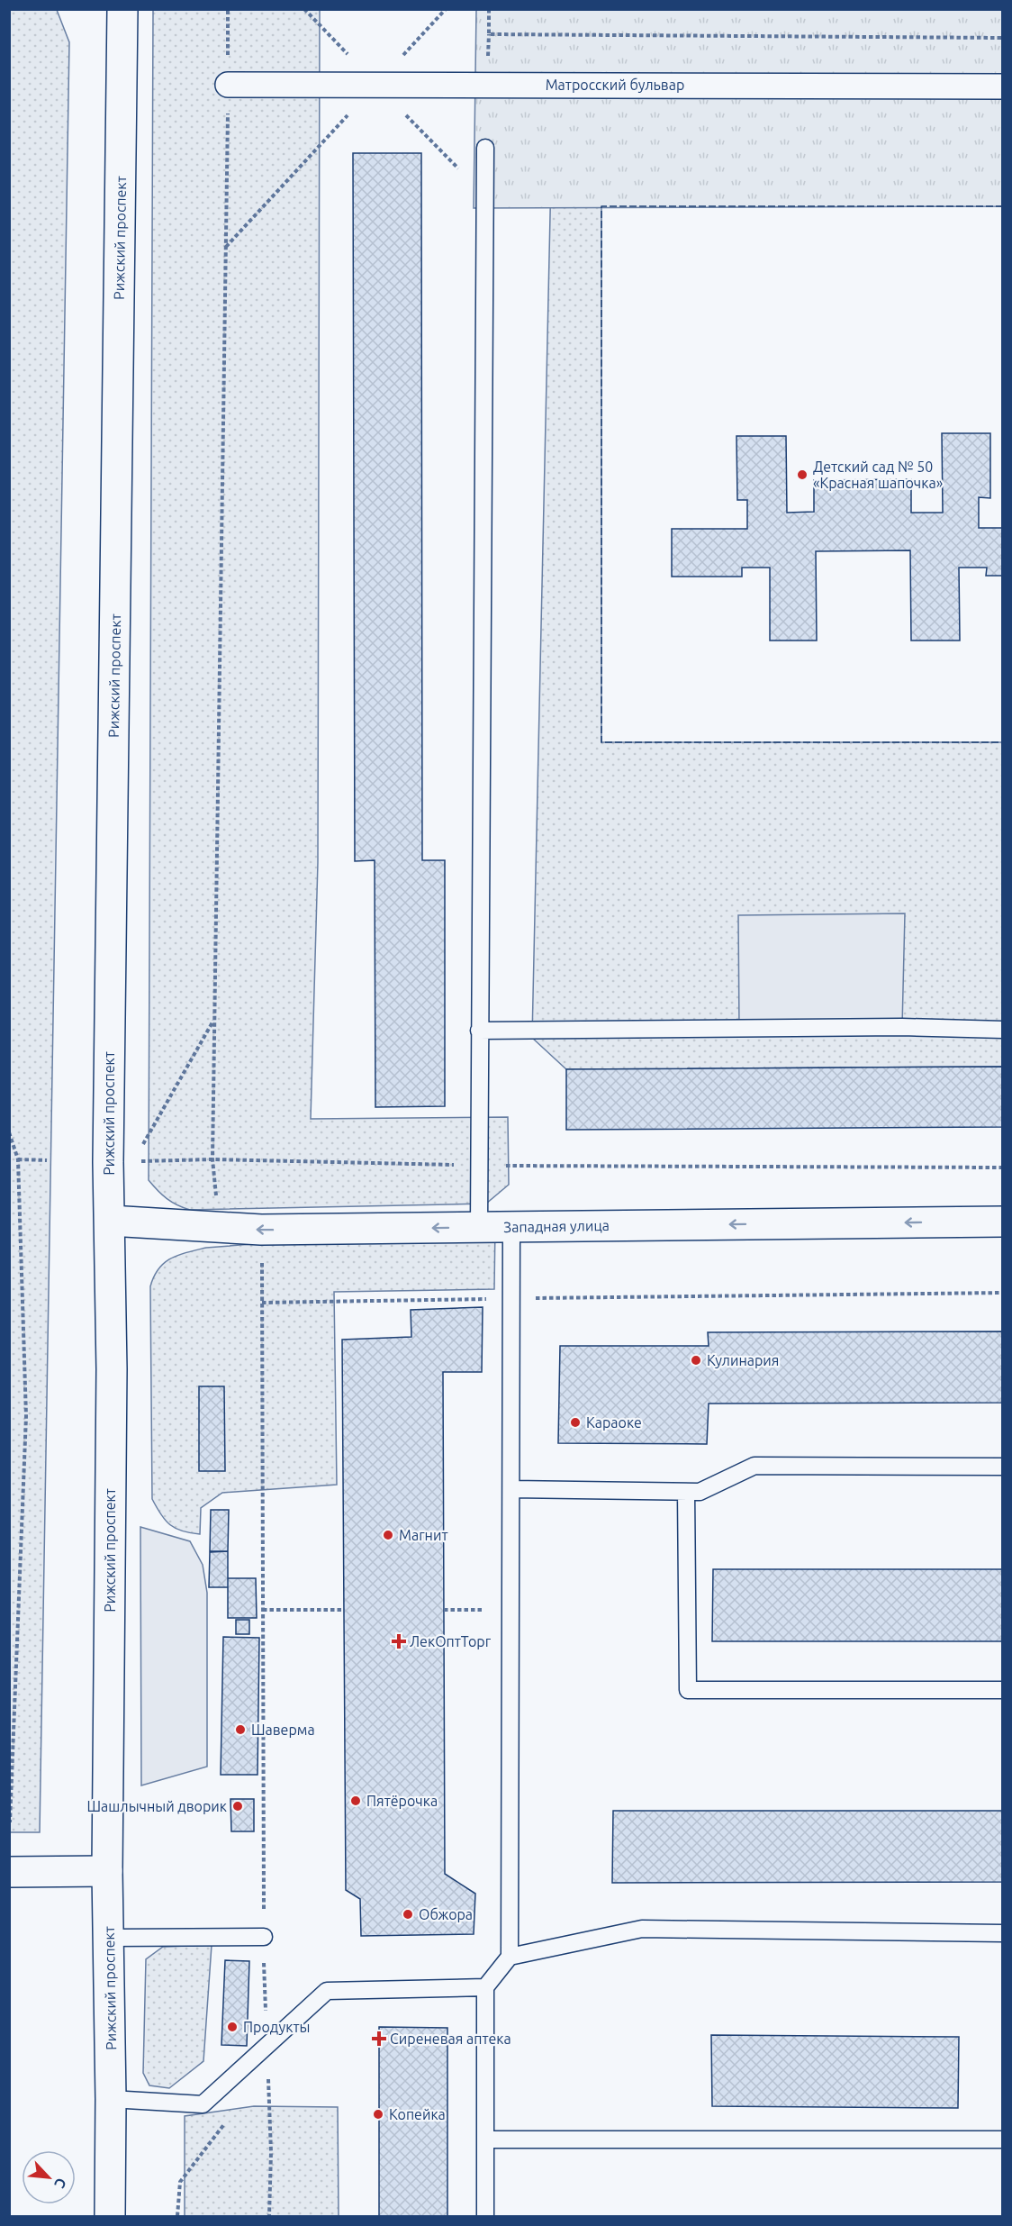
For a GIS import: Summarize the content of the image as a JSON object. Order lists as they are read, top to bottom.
{
  "streets": {
    "main road": ["Рижский проспект", "Западная улица"],
    "street": ["Матросский бульвар"]
  },
  "crossings": [
    ["Рижский проспект", "Западная улица"]
  ],
  "one_way": ["Западная улица"],
  "places": {
    "other": [
      "Детский сад № 50 «Красная шапочка»",
      "Кулинария",
      "Караоке",
      "Магнит",
      "Шаверма",
      "Пятёрочка",
      "Шашлычный дворик",
      "Обжора",
      "Продукты",
      "Копейка"
    ],
    "health": ["ЛекОптТорг", "Сиреневая аптека"]
  },
  "north": "bottom right"
}
